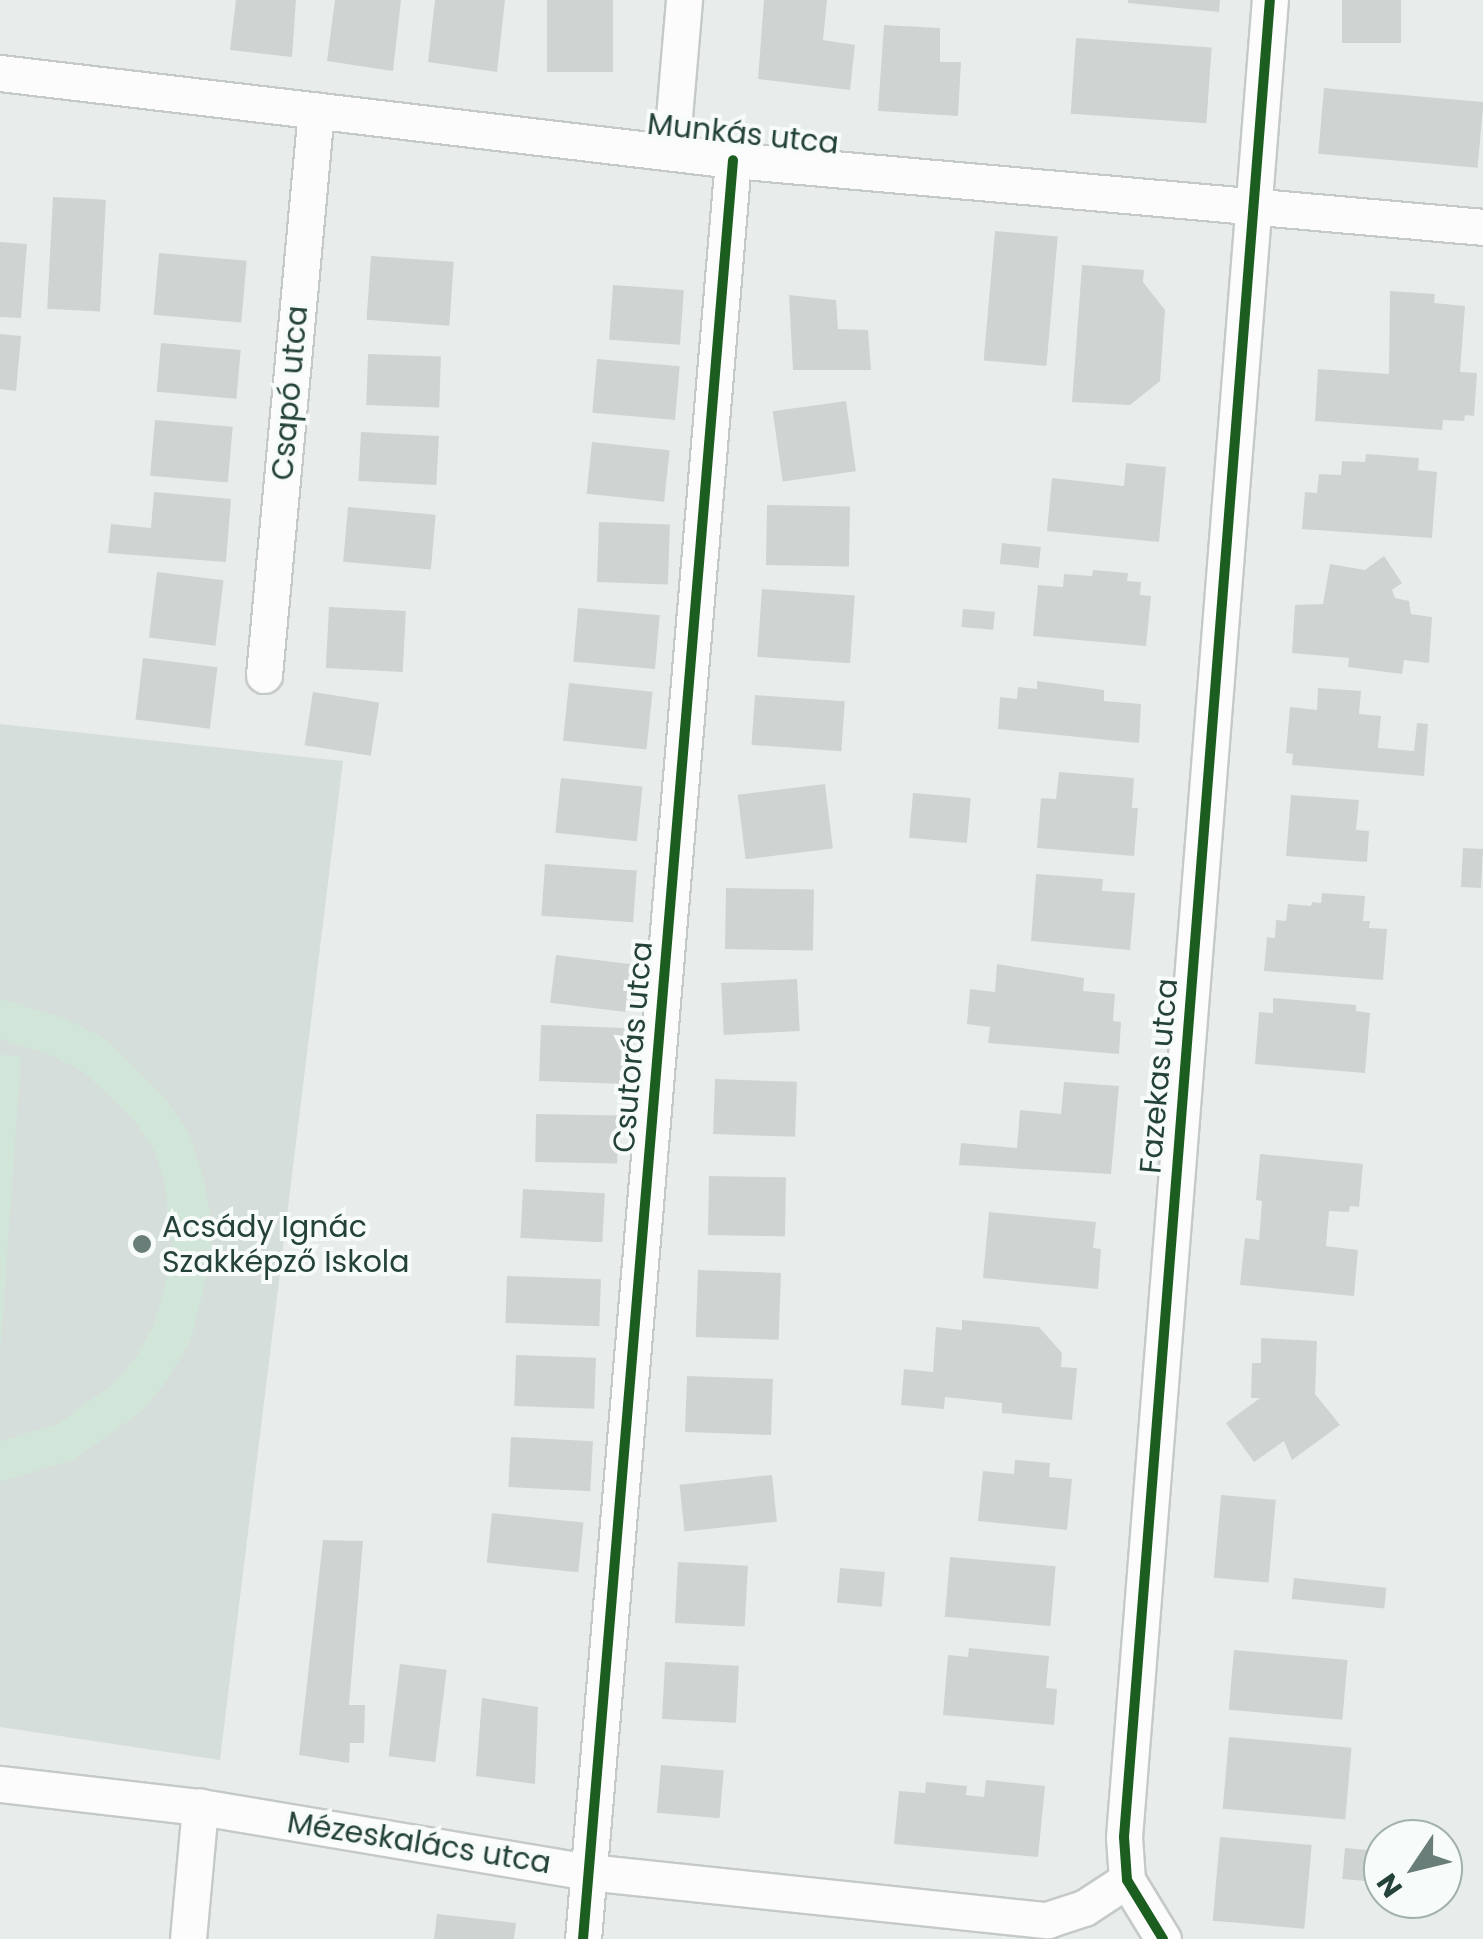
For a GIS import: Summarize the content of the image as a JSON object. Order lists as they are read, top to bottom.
{
  "streets": {
    "street": [
      "Munkás utca",
      "Csapó utca",
      "Csutorás utca",
      "Fazekas utca",
      "Mézeskalács utca"
    ]
  },
  "crossings": [
    ["Munkás utca", "Csapó utca"],
    ["Munkás utca", "Csutorás utca"],
    ["Munkás utca", "Fazekas utca"],
    ["Csutorás utca", "Mézeskalács utca"],
    ["Fazekas utca", "Mézeskalács utca"]
  ],
  "places": ["Acsády Ignác Szakképző Iskola"],
  "north": "bottom left"
}
